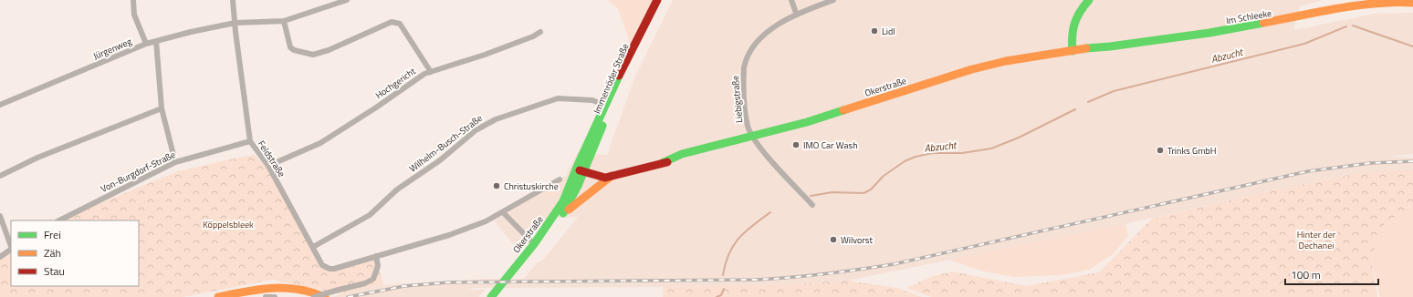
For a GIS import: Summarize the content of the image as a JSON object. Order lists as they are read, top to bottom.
{
  "streets": {
    "main road": ["Im Schleeke", "Immenröder Straße", "Okerstraße"],
    "street": [
      "Jürgenweg",
      "Hochgericht",
      "Liebigstraße",
      "Wilhelm-Busch-Straße",
      "Feldstraße",
      "Von-Burgdorf-Straße"
    ]
  },
  "crossings": [
    ["Im Schleeke", "Okerstraße"],
    ["Jürgenweg", "Feldstraße"],
    ["Immenröder Straße", "Okerstraße"],
    ["Immenröder Straße", "Wilhelm-Busch-Straße"],
    ["Hochgericht", "Feldstraße"],
    ["Okerstraße", "Liebigstraße"],
    ["Wilhelm-Busch-Straße", "Feldstraße"],
    ["Feldstraße", "Von-Burgdorf-Straße"]
  ],
  "water": ["Abzucht"],
  "parks": ["Köppelsbleek", "Hinter der Dechanei"],
  "places": [
    "Lidl",
    "IMO Car Wash",
    "Trinks GmbH",
    "Christuskirche",
    "Wilvorst"
  ],
  "legend": ["Frei", "Zäh", "Stau"],
  "scale_bar": "100 m"
}
